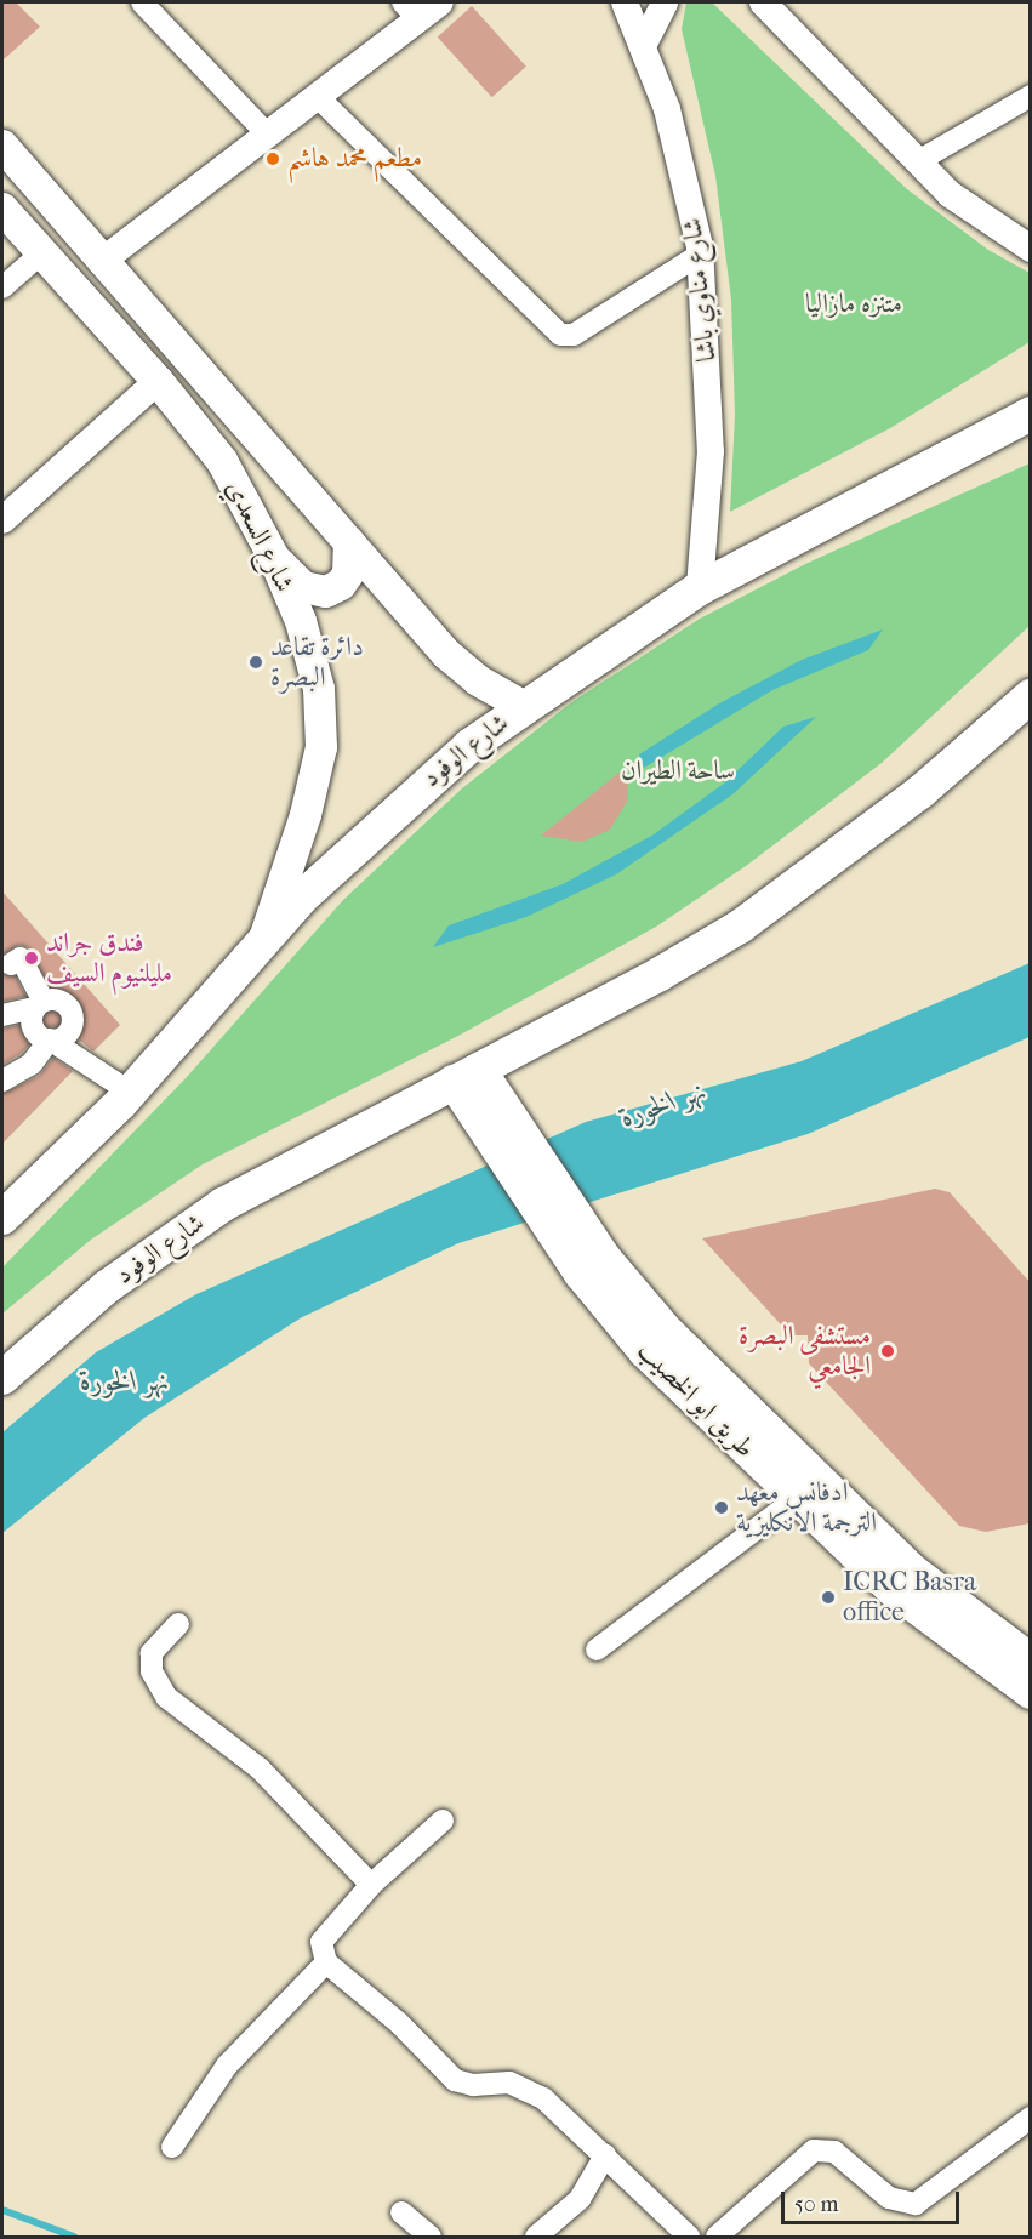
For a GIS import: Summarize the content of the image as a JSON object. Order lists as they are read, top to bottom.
{
  "streets": {
    "main road": ["شارع السعدي", "شارع الوفود", "طريق ابو الخصيب"],
    "street": ["شارع مناوي باشا"]
  },
  "crossings": [
    ["شارع مناوي باشا", "شارع الوفود"],
    ["شارع السعدي", "شارع الوفود"],
    ["شارع الوفود", "طريق ابو الخصيب"]
  ],
  "water": ["نهر الخورة"],
  "parks": ["متنزه مازاليا", "ساحة الطيران"],
  "places": [
    "مطعم محمد هاشم",
    "دائرة تقاعد البصرة",
    "فندق جراند مليلنيوم السيف",
    "مستشفى البصرة الجامعي",
    "ادفانس معهد الترجمة الانكليزية",
    "ICRC Basra office"
  ],
  "scale_bar": "50 m"
}
